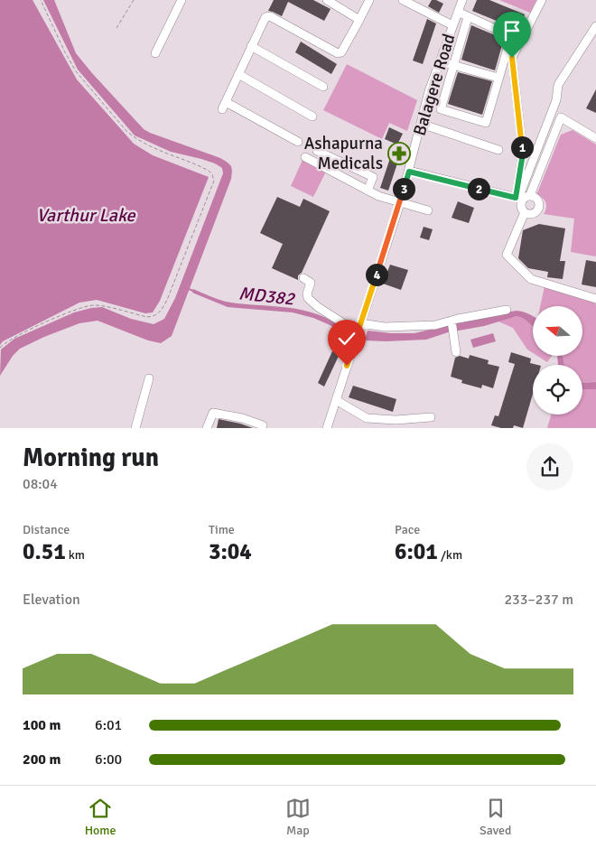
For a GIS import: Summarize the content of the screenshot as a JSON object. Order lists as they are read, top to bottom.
{
  "streets": {
    "street": ["Balagere Road"]
  },
  "water": ["Varthur Lake", "MD382"],
  "places": {
    "pharmacy": ["Ashapurna Medicals"]
  },
  "north": "left",
  "page": {
    "pins": [
      "1",
      "2",
      "3",
      "4"
    ],
    "heading": ["Morning run", "08:04"],
    "stats": [
      ["Distance", "0.51 km"],
      ["Time", "3:04"],
      ["Pace", "6:01 /km"]
    ],
    "chart": ["Elevation", "233–237 m"],
    "list": [
      {
        "name": "100 m",
        "note": "6:01"
      },
      {
        "name": "200 m",
        "note": "6:00"
      }
    ],
    "tabs": ["Home", "Map", "Saved"]
  }
}
